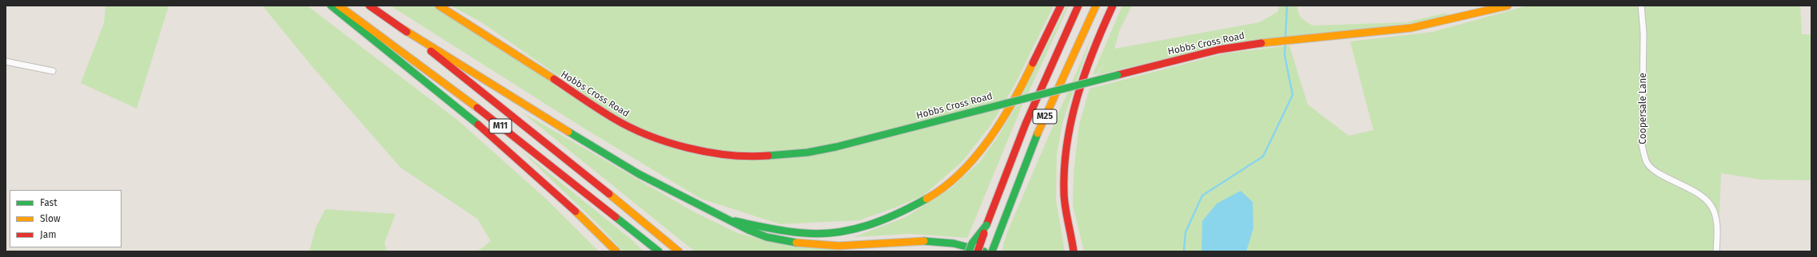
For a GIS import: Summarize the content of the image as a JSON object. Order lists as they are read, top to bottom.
{
  "streets": {
    "main road": ["Hobbs Cross Road", "M25", "M11"],
    "street": ["Coopersale Lane"]
  },
  "legend": ["Fast", "Slow", "Jam"]
}
